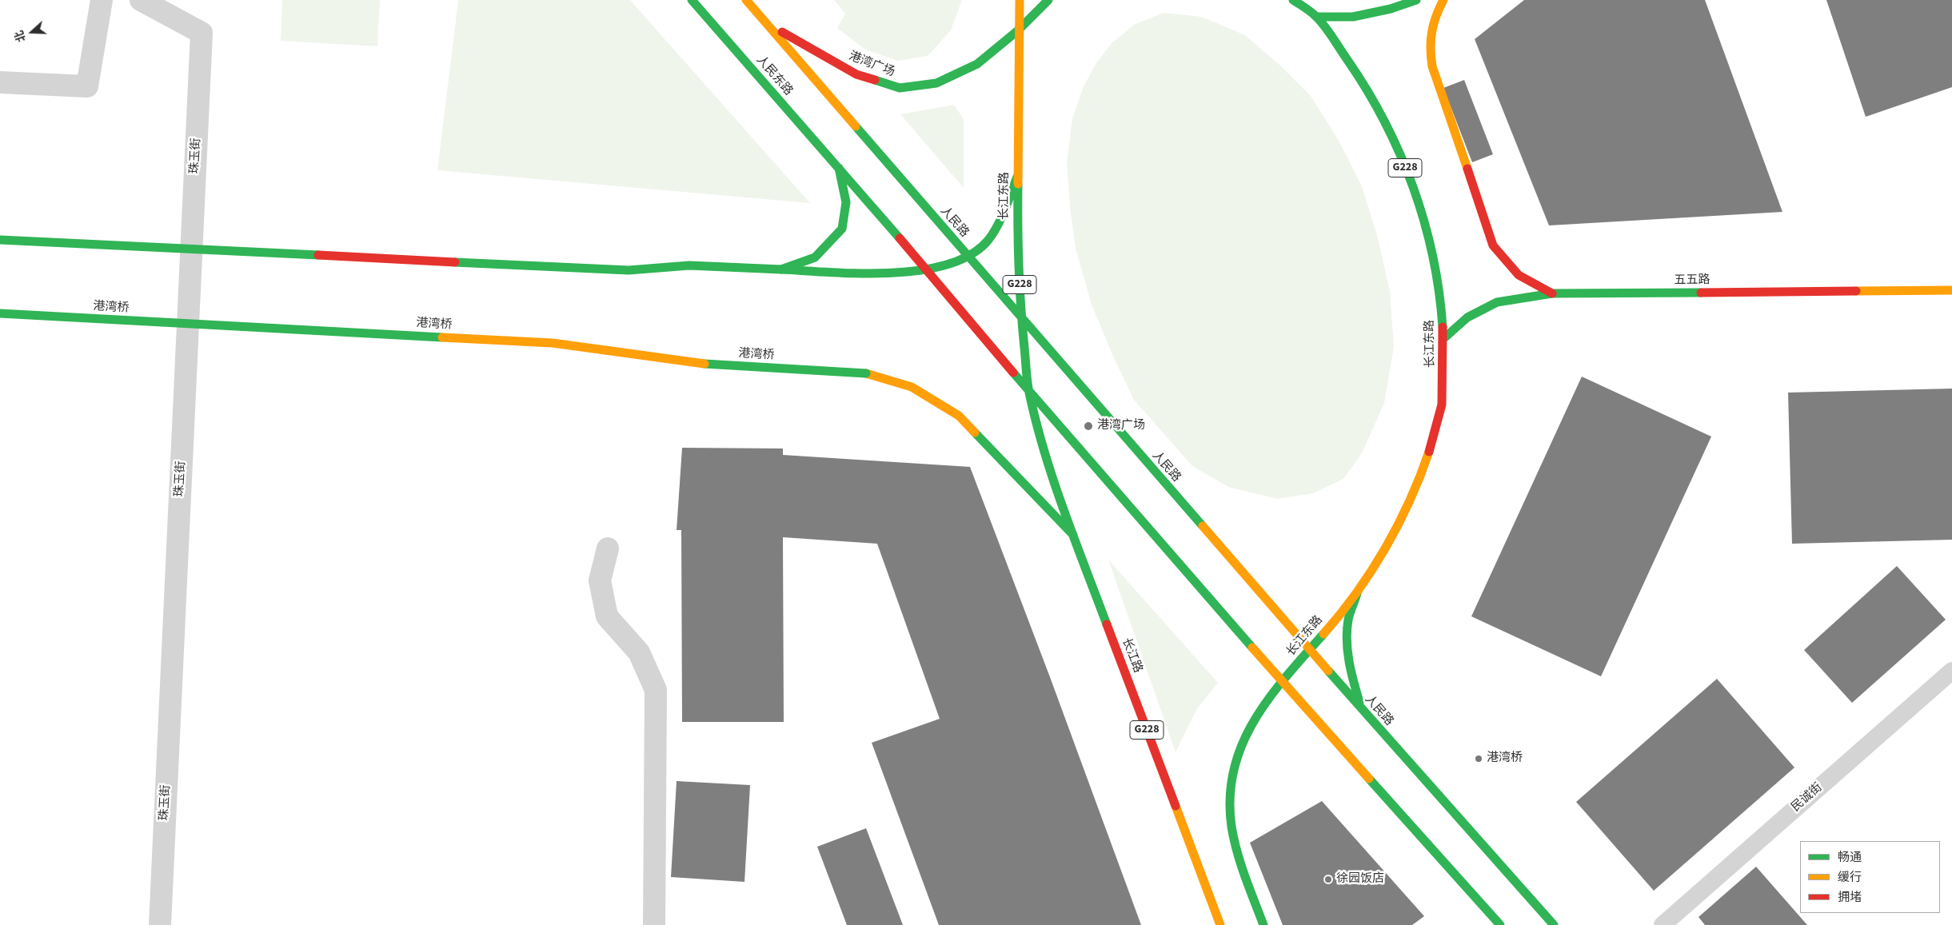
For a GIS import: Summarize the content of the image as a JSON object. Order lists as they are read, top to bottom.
{
  "streets": {
    "main road": [
      "港湾广场",
      "人民东路",
      "G228",
      "长江东路",
      "人民路",
      "五五路",
      "港湾桥",
      "长江路"
    ],
    "street": ["珠玉街"],
    "lane": ["民诚街"]
  },
  "crossings": [
    ["港湾广场", "长江东路"],
    ["港湾广场", "人民路"],
    ["G228", "长江东路"],
    ["长江东路", "人民路"],
    ["长江东路", "五五路"],
    ["长江东路", "长江路"],
    ["港湾桥", "长江路"]
  ],
  "places": ["港湾广场", "港湾桥", "徐园饭店"],
  "legend": ["畅通", "缓行", "拥堵"],
  "north": "left"
}
